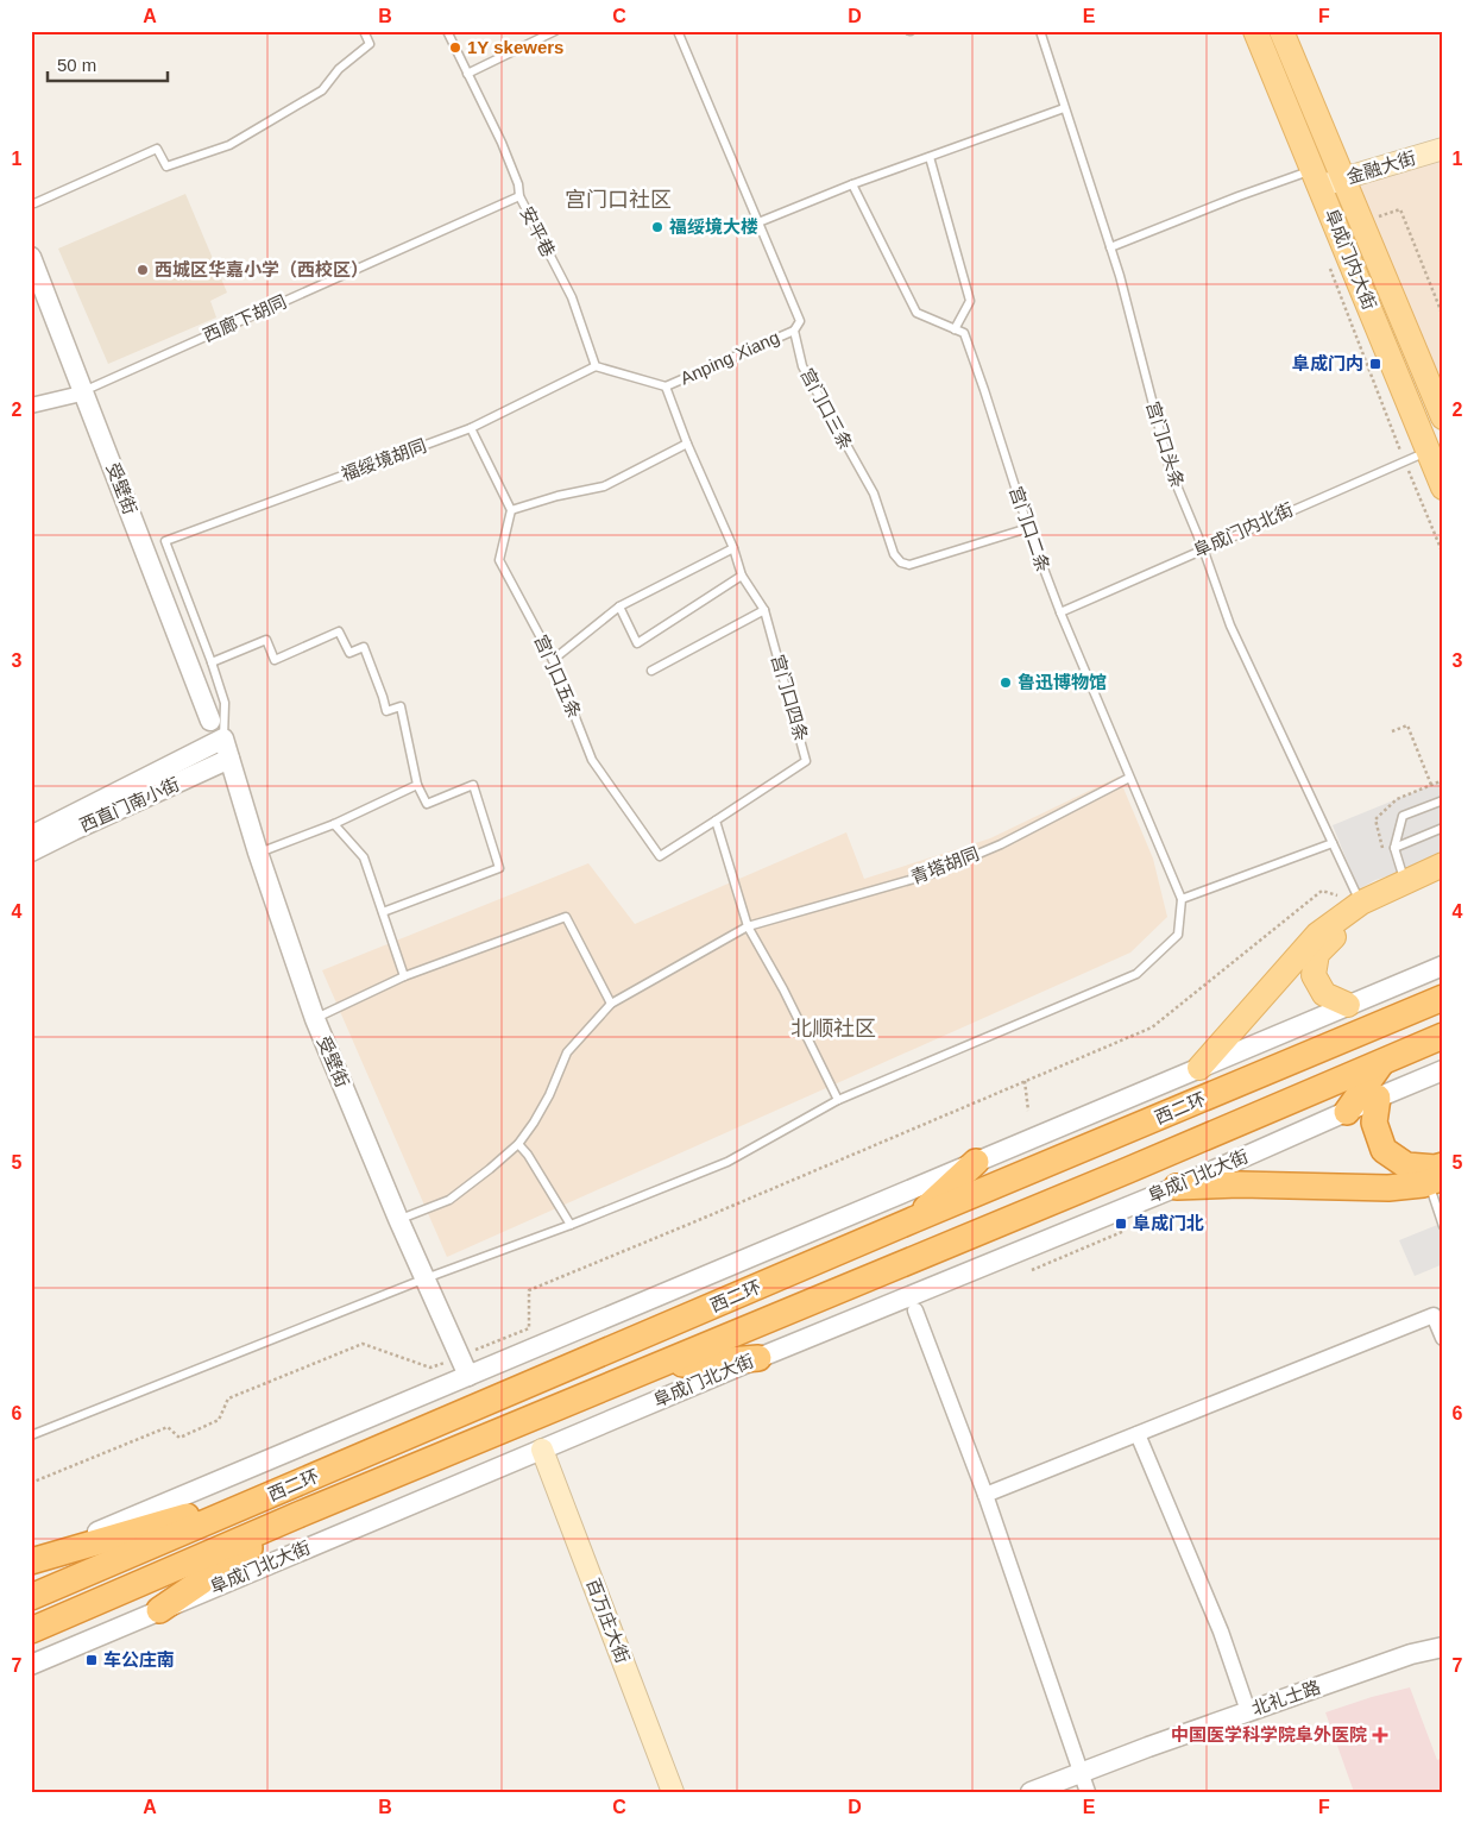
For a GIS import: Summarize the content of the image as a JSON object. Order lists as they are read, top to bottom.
{
  "streets": {
    "highway": ["西二环"],
    "main road": ["金融大街", "阜成门内大街", "百万庄大街"],
    "street": [
      "西廊下胡同",
      "受壁街",
      "西直门南小街",
      "阜成门北大街",
      "北礼士路"
    ],
    "lane": [
      "安平巷",
      "Anping Xiang",
      "宫门口三条",
      "宫门口头条",
      "福绥境胡同",
      "宫门口二条",
      "阜成门内北街",
      "宫门口五条",
      "宫门口四条",
      "青塔胡同"
    ]
  },
  "crossings": [
    ["金融大街", "阜成门内大街"],
    ["安平巷", "西廊下胡同"],
    ["安平巷", "福绥境胡同"],
    ["阜成门内大街", "阜成门内北街"],
    ["Anping Xiang", "宫门口三条"],
    ["Anping Xiang", "宫门口四条"],
    ["宫门口三条", "宫门口二条"],
    ["宫门口头条", "阜成门内北街"],
    ["受壁街", "西直门南小街"],
    ["受壁街", "青塔胡同"],
    ["宫门口二条", "阜成门内北街"],
    ["宫门口二条", "青塔胡同"],
    ["宫门口五条", "宫门口四条"],
    ["阜成门北大街", "百万庄大街"]
  ],
  "districts": ["宫门口社区", "北顺社区"],
  "places": {
    "other": [
      "1Y skewers",
      "福绥境大楼",
      "西城区华嘉小学（西校区）",
      "鲁迅博物馆"
    ],
    "transit": ["阜成门内", "阜成门北", "车公庄南"],
    "health": ["中国医学科学院阜外医院"]
  },
  "scale_bar": "50 m",
  "grid": {
    "columns": [
      "A",
      "B",
      "C",
      "D",
      "E",
      "F"
    ],
    "rows": [
      "1",
      "2",
      "3",
      "4",
      "5",
      "6",
      "7"
    ]
  }
}
